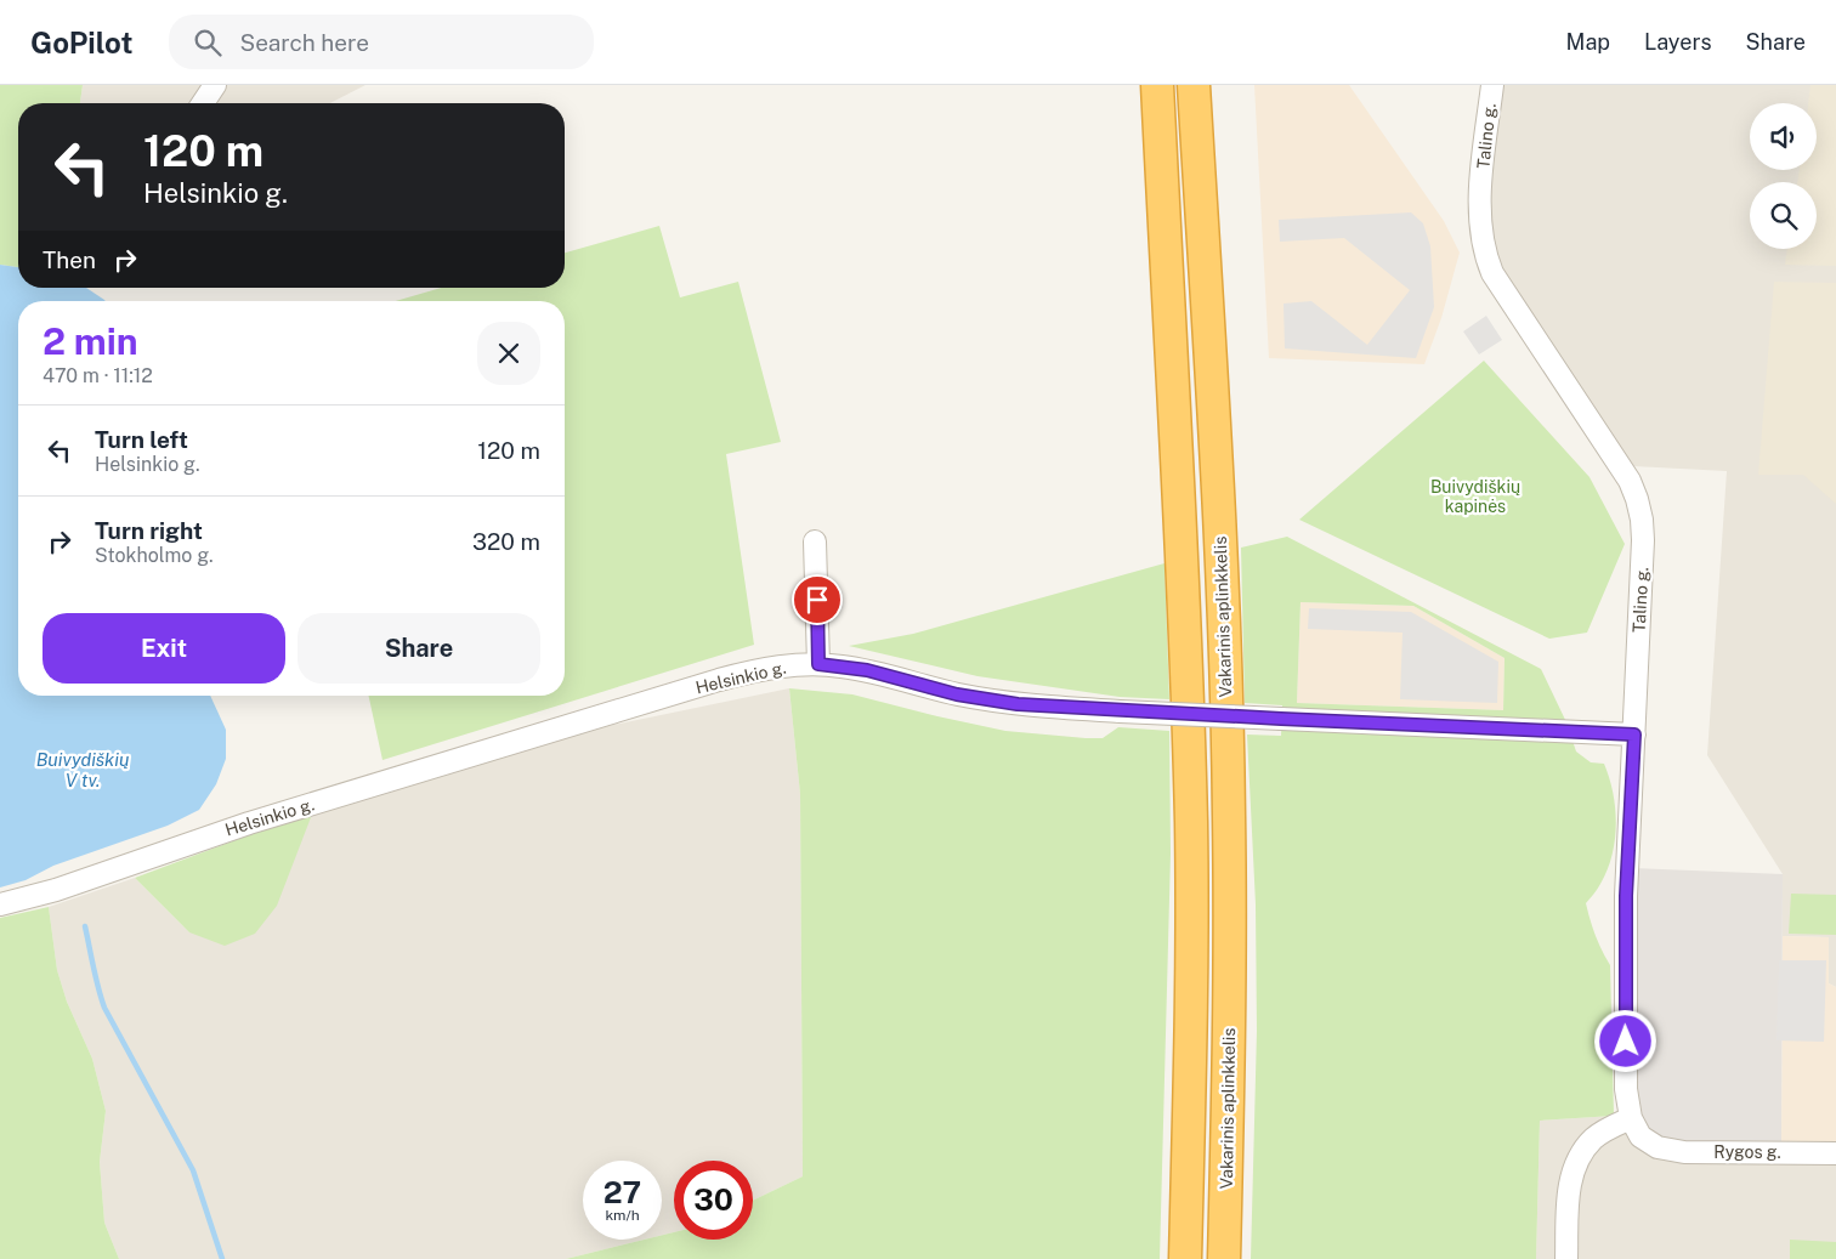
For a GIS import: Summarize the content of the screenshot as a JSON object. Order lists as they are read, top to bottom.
{
  "streets": {
    "highway": ["Vakarinis aplinkkelis"],
    "street": ["Talino g.", "Helsinkio g.", "Rygos g."]
  },
  "crossings": [
    ["Talino g.", "Helsinkio g."],
    ["Talino g.", "Rygos g."]
  ],
  "water": ["Buivydiškių V tv."],
  "parks": ["Buivydiškių kapinės"],
  "page": {
    "header": "GoPilot",
    "search": "Search here",
    "nav": ["Map", "Layers", "Share"],
    "turn": ["120 m", "Helsinkio g."],
    "then": "Then",
    "heading": ["2 min", "470 m · 11:12"],
    "list": [
      {
        "name": "Turn left",
        "note": "Helsinkio g.",
        "value": "120 m"
      },
      {
        "name": "Turn right",
        "note": "Stokholmo g.",
        "value": "320 m"
      }
    ],
    "buttons": ["Exit", "Share"],
    "speed": "27 km/h",
    "limit": "30"
  }
}
